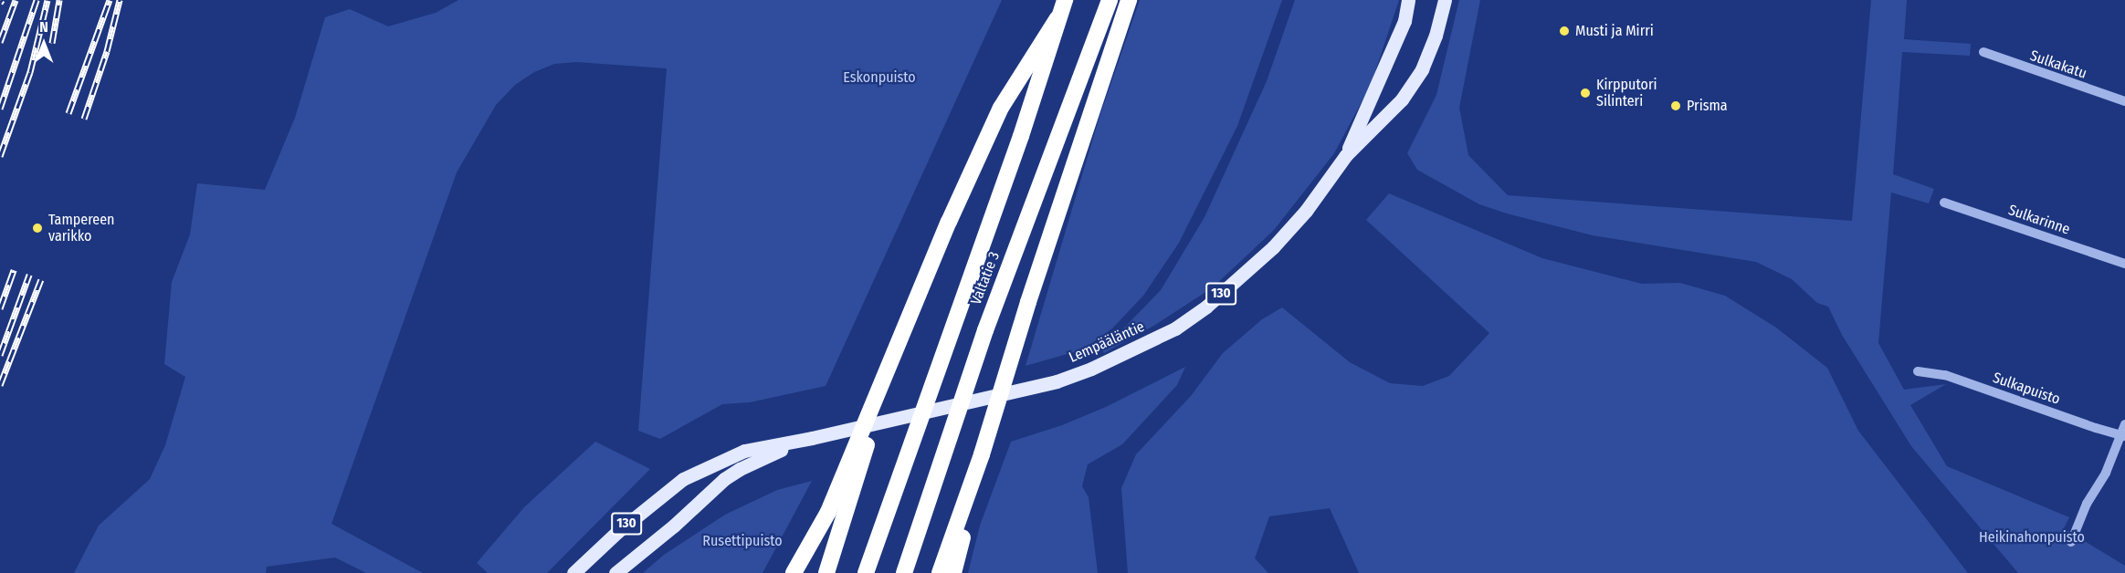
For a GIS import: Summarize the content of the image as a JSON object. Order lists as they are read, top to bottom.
{
  "streets": {
    "highway": ["Valtatie 3"],
    "main road": ["130", "Lempääläntie"],
    "street": ["Sulkakatu", "Sulkarinne", "Sulkapuisto"]
  },
  "parks": ["Eskonpuisto", "Heikinahonpuisto", "Rusettipuisto"],
  "places": [
    "Musti ja Mirri",
    "Kirpputori Silinteri",
    "Prisma",
    "Tampereen varikko"
  ],
  "north": "top"
}
